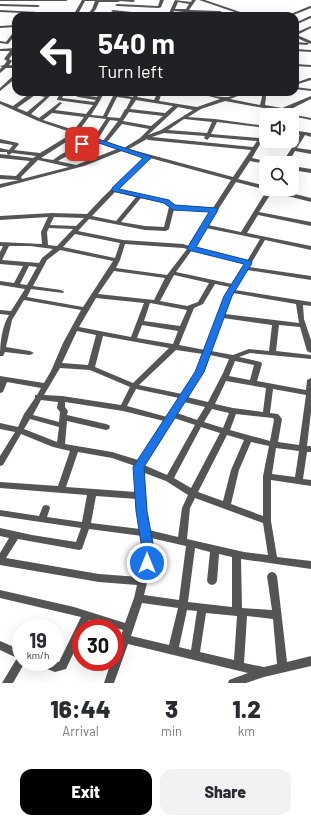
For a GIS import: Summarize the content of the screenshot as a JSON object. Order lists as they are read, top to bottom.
{
  "page": {
    "turn": ["540 m", "Turn left"],
    "speed": "19 km/h",
    "limit": "30",
    "eta": [
      "16:44",
      "Arrival",
      "3",
      "min",
      "1.2",
      "km"
    ],
    "buttons": ["Exit", "Share"]
  }
}
